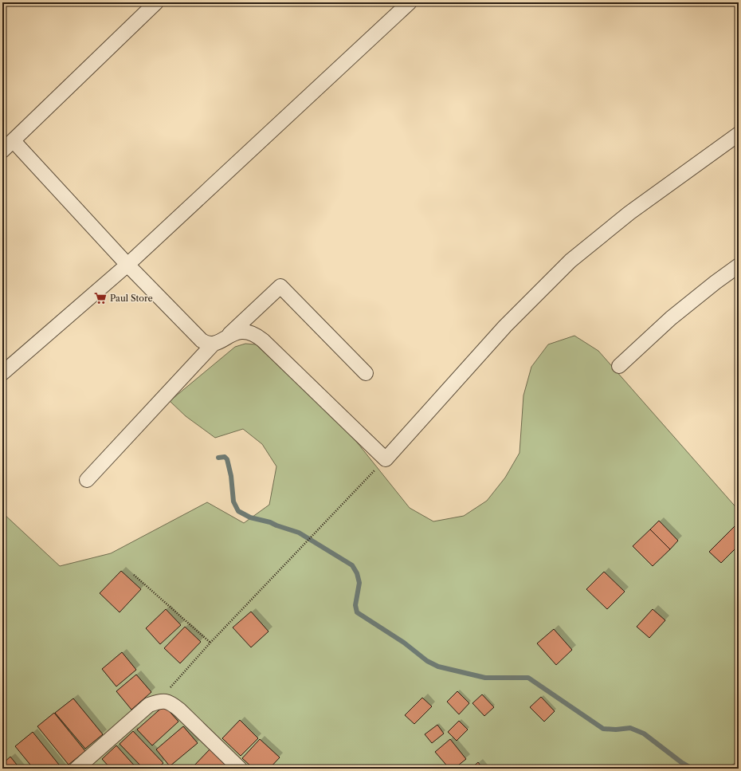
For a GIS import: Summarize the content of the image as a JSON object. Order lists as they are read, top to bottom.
{
  "places": {
    "supermarket": ["Paul Store"]
  }
}
